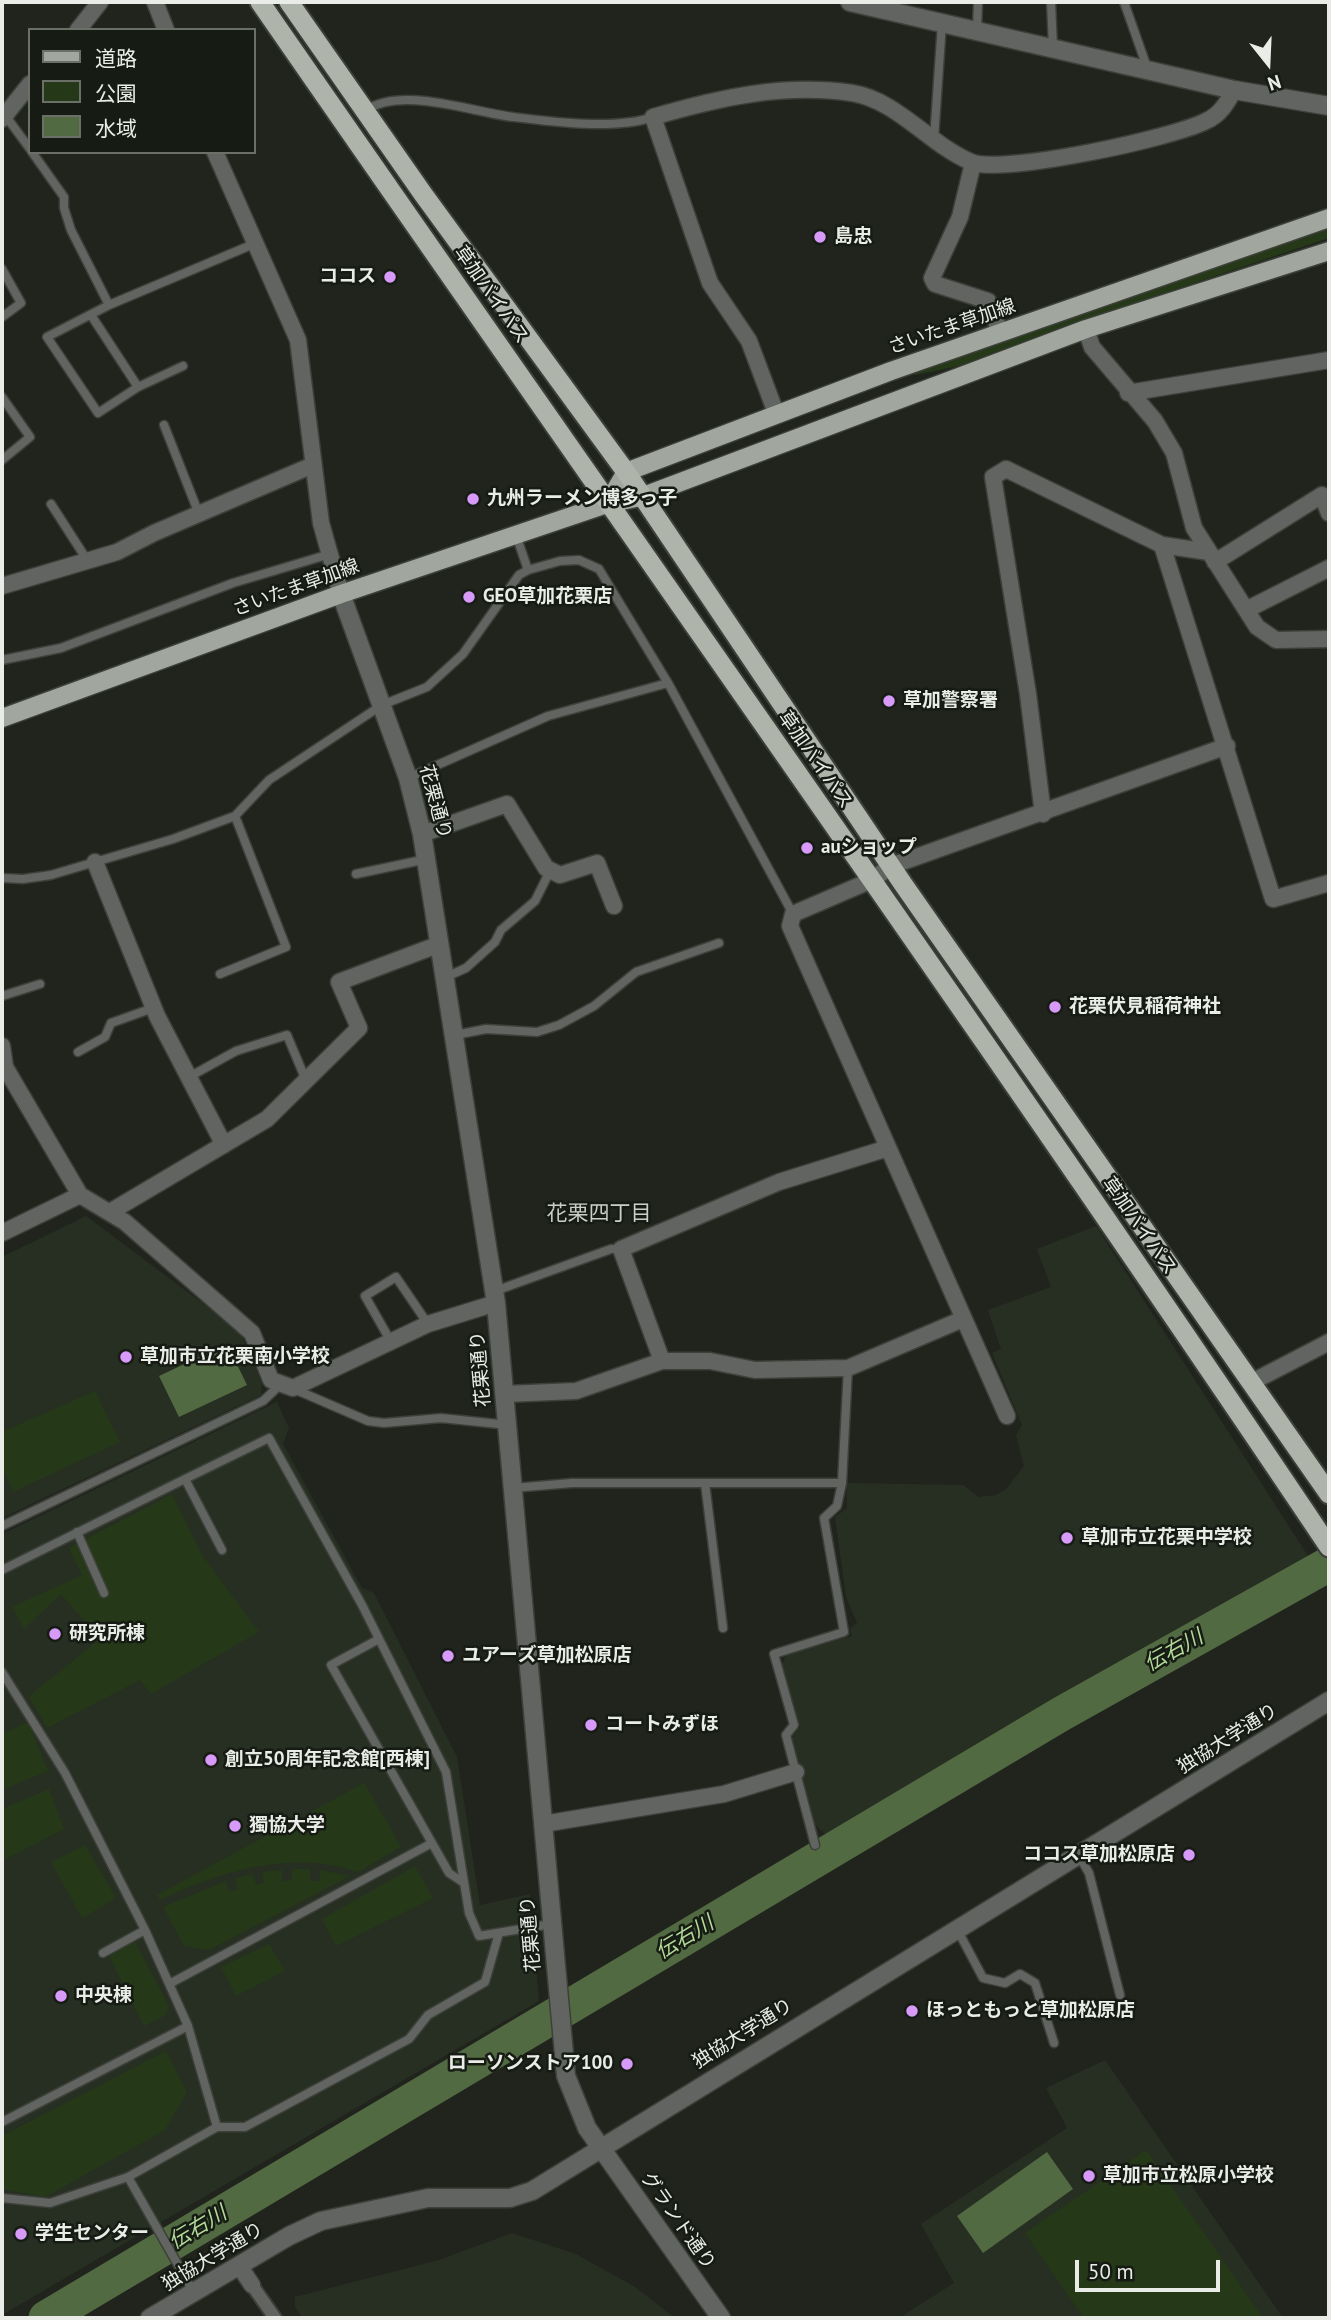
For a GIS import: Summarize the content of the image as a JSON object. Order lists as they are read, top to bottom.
{
  "streets": {
    "highway": ["草加バイパス"],
    "main road": ["さいたま草加線"],
    "street": ["花栗通り", "独協大学通り", "グランド通り"]
  },
  "crossings": [
    ["草加バイパス", "さいたま草加線"],
    ["さいたま草加線", "花栗通り"],
    ["花栗通り", "独協大学通り"],
    ["花栗通り", "グランド通り"],
    ["独協大学通り", "グランド通り"]
  ],
  "districts": ["花栗四丁目"],
  "water": ["伝右川"],
  "places": [
    "島忠",
    "ココス",
    "九州ラーメン博多っ子",
    "GEO草加花栗店",
    "草加警察署",
    "auショップ",
    "花栗伏見稲荷神社",
    "草加市立花栗南小学校",
    "草加市立花栗中学校",
    "研究所棟",
    "ユアーズ草加松原店",
    "コートみずほ",
    "創立50周年記念館[西棟]",
    "獨協大学",
    "ココス草加松原店",
    "中央棟",
    "ほっともっと草加松原店",
    "ローソンストア100",
    "草加市立松原小学校",
    "学生センター"
  ],
  "legend": ["道路", "公園", "水域"],
  "scale_bar": "50 m",
  "north": "bottom"
}
